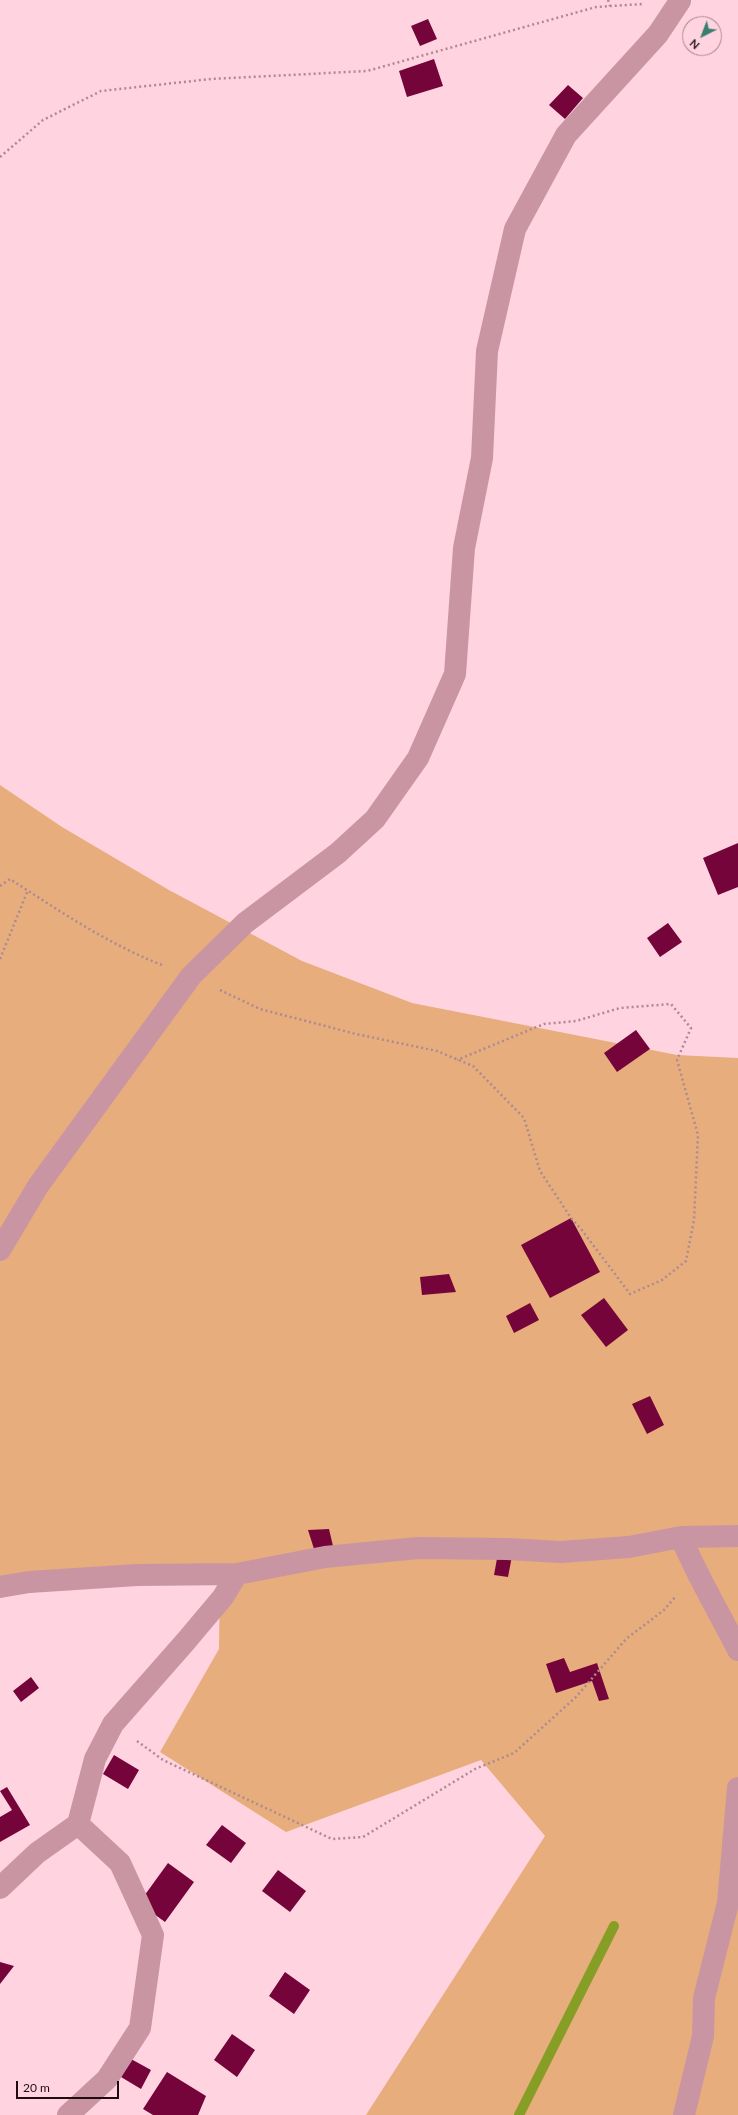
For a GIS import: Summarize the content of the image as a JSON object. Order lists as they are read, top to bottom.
{
  "scale_bar": "20 m",
  "north": "bottom left"
}
